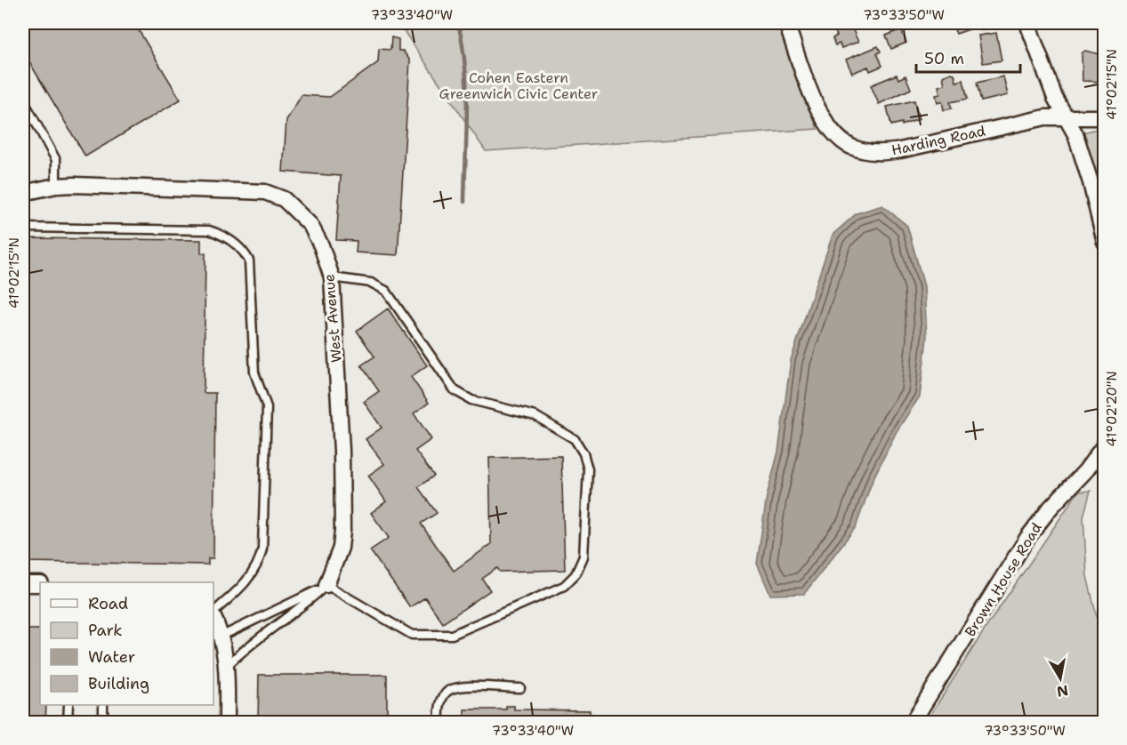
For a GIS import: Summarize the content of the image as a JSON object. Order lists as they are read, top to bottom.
{
  "streets": {
    "street": ["Harding Road", "West Avenue", "Brown House Road"]
  },
  "parks": ["Cohen Eastern Greenwich Civic Center"],
  "legend": [
    "Road",
    "Park",
    "Water",
    "Building"
  ],
  "scale_bar": "50 m",
  "north": "bottom",
  "coordinates": [
    "73°33'40\"W",
    "73°33'50\"W",
    "41°02'15\"N",
    "41°02'20\"N"
  ]
}
